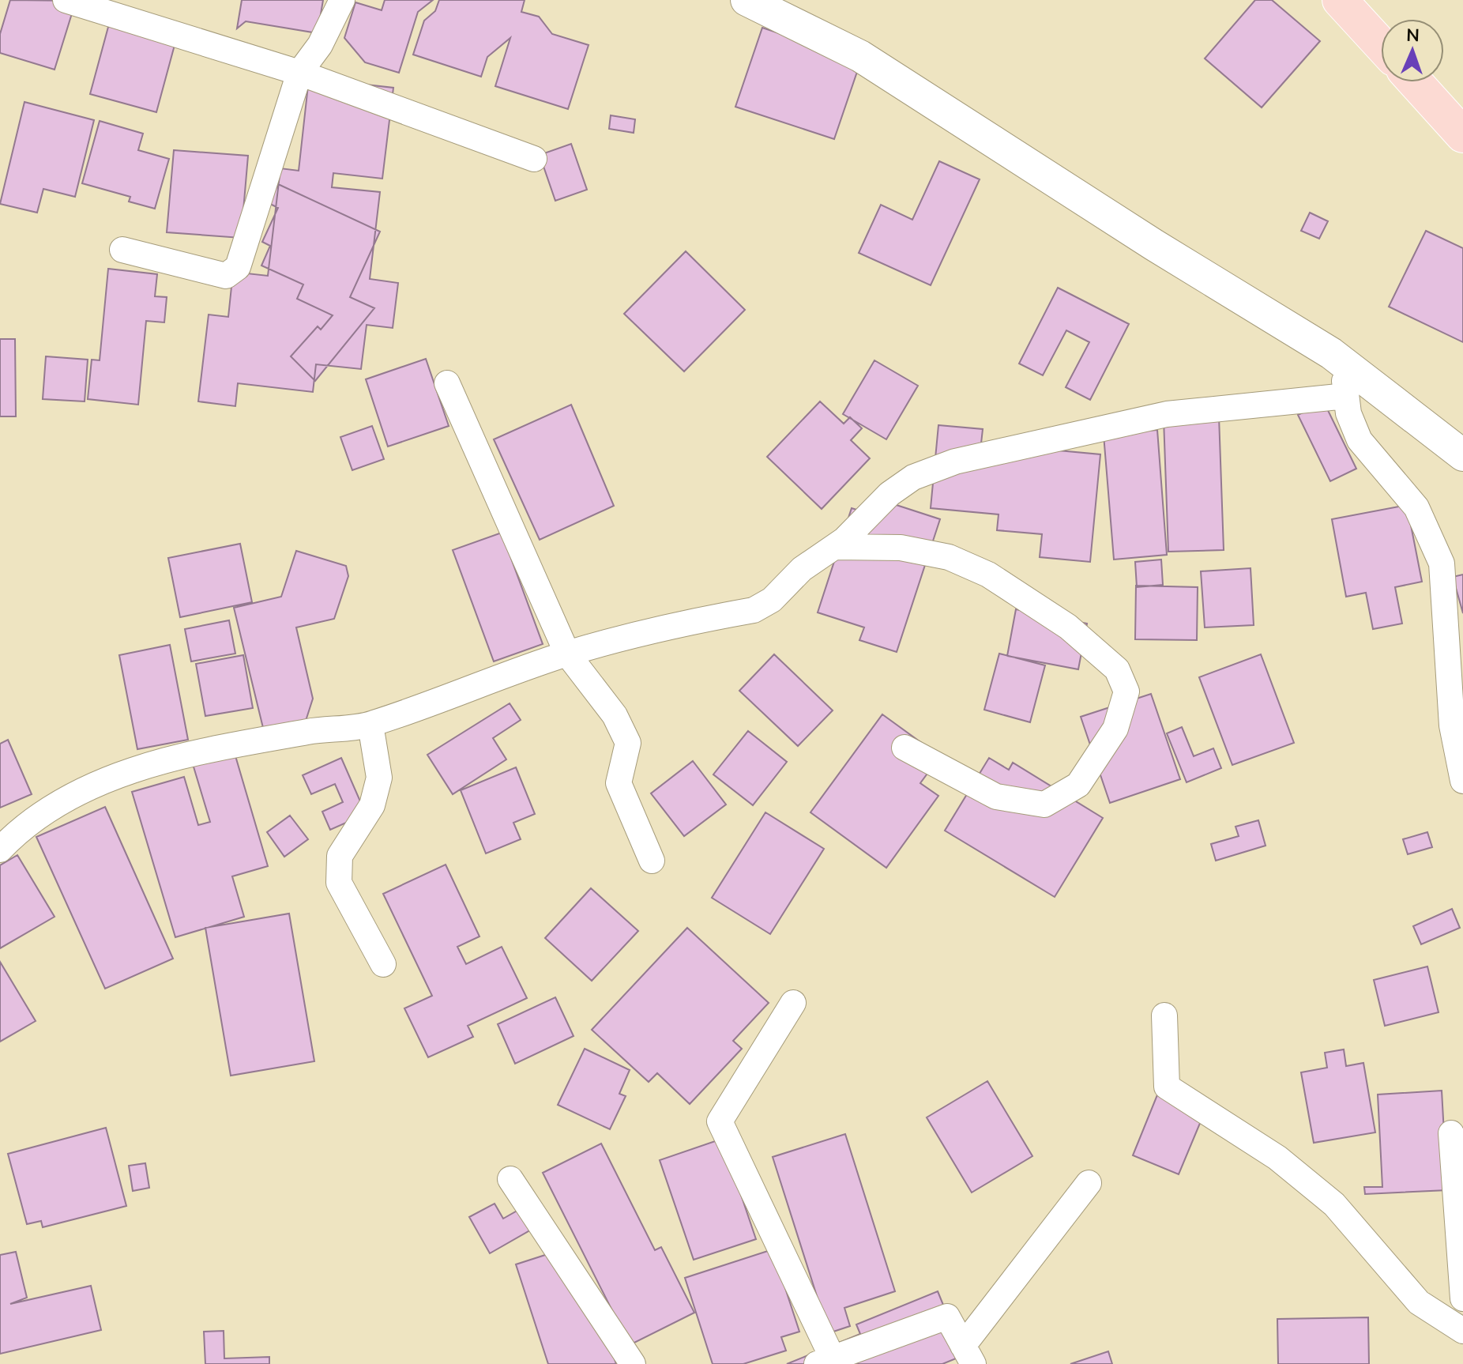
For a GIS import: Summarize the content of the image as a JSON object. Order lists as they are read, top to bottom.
{
  "north": "top"
}
